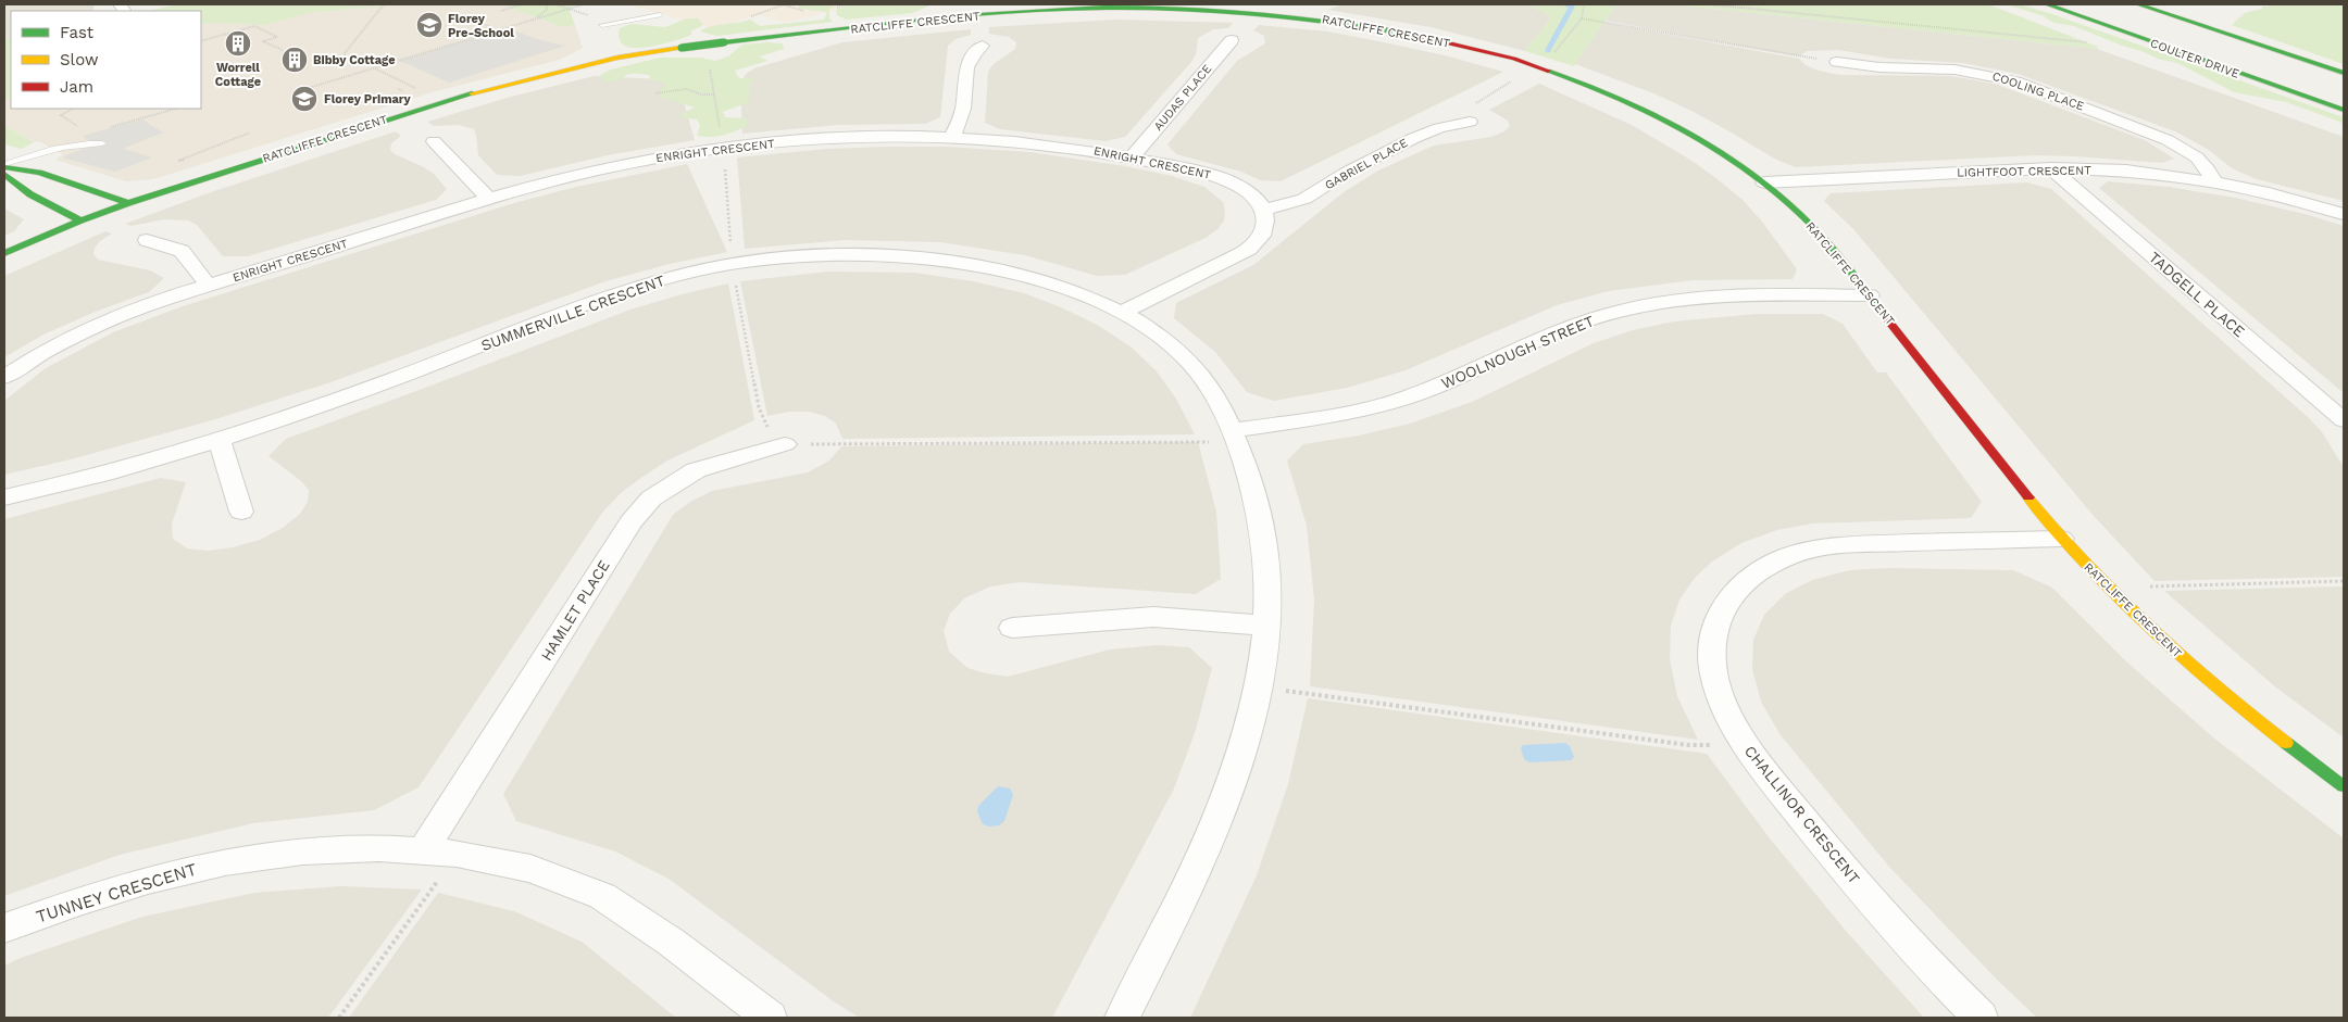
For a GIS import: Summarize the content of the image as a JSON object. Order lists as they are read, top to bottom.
{
  "streets": {
    "street": [
      "RATCLIFFE CRESCENT",
      "COULTER DRIVE",
      "COOLING PLACE",
      "AUDAS PLACE",
      "ENRIGHT CRESCENT",
      "GABRIEL PLACE",
      "LIGHTFOOT CRESCENT",
      "TADGELL PLACE",
      "SUMMERVILLE CRESCENT",
      "WOOLNOUGH STREET",
      "HAMLET PLACE",
      "CHALLINOR CRESCENT",
      "TUNNEY CRESCENT"
    ]
  },
  "crossings": [
    ["RATCLIFFE CRESCENT", "LIGHTFOOT CRESCENT"],
    ["RATCLIFFE CRESCENT", "WOOLNOUGH STREET"],
    ["RATCLIFFE CRESCENT", "CHALLINOR CRESCENT"],
    ["COOLING PLACE", "LIGHTFOOT CRESCENT"],
    ["AUDAS PLACE", "ENRIGHT CRESCENT"],
    ["ENRIGHT CRESCENT", "GABRIEL PLACE"],
    ["LIGHTFOOT CRESCENT", "TADGELL PLACE"],
    ["SUMMERVILLE CRESCENT", "WOOLNOUGH STREET"],
    ["HAMLET PLACE", "TUNNEY CRESCENT"]
  ],
  "places": {
    "school or university": ["Florey Pre-School", "Florey Primary"],
    "building": ["Worrell Cottage", "Bibby Cottage"]
  },
  "legend": ["Fast", "Slow", "Jam"]
}
